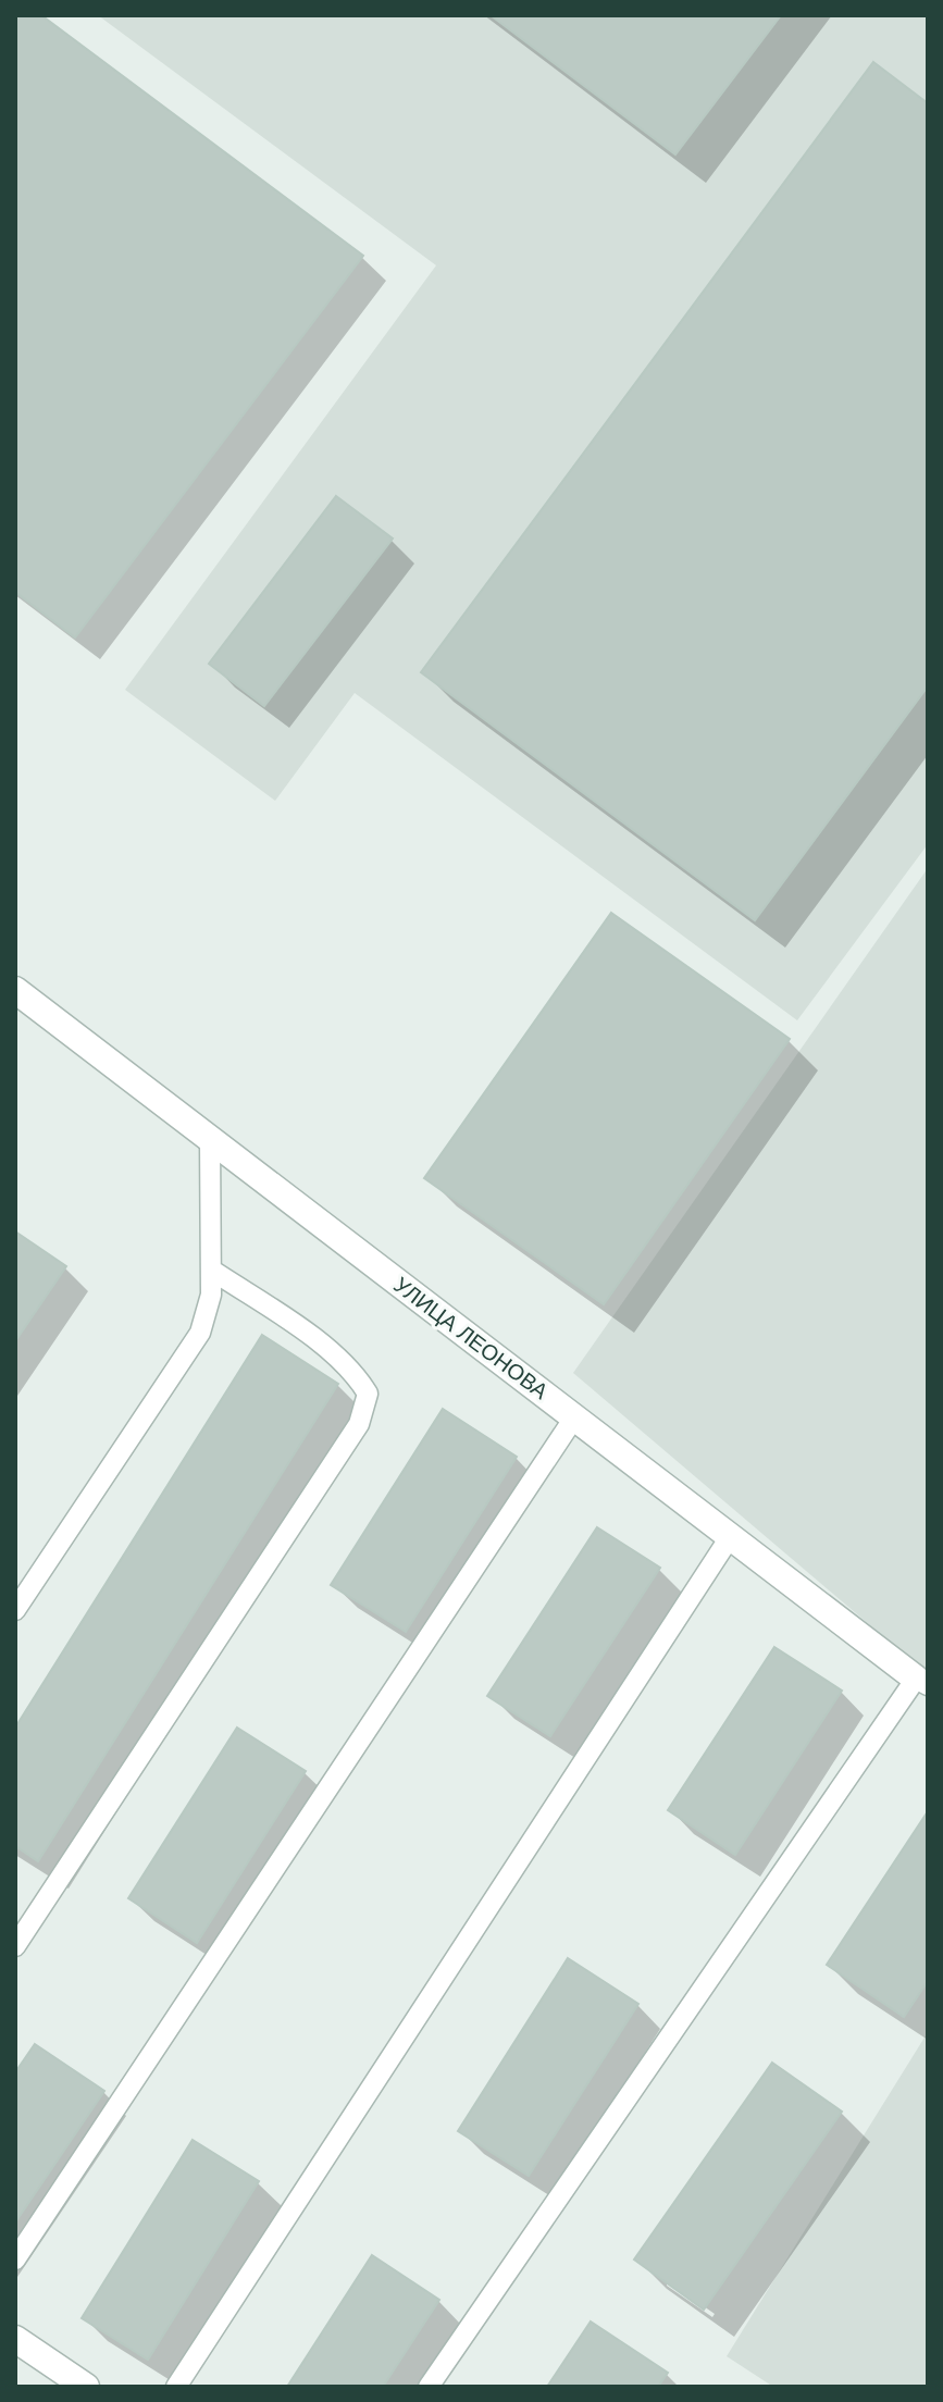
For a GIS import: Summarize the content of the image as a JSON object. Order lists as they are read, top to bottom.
{
  "streets": {
    "street": ["УЛИЦА ЛЕОНОВА"]
  }
}
